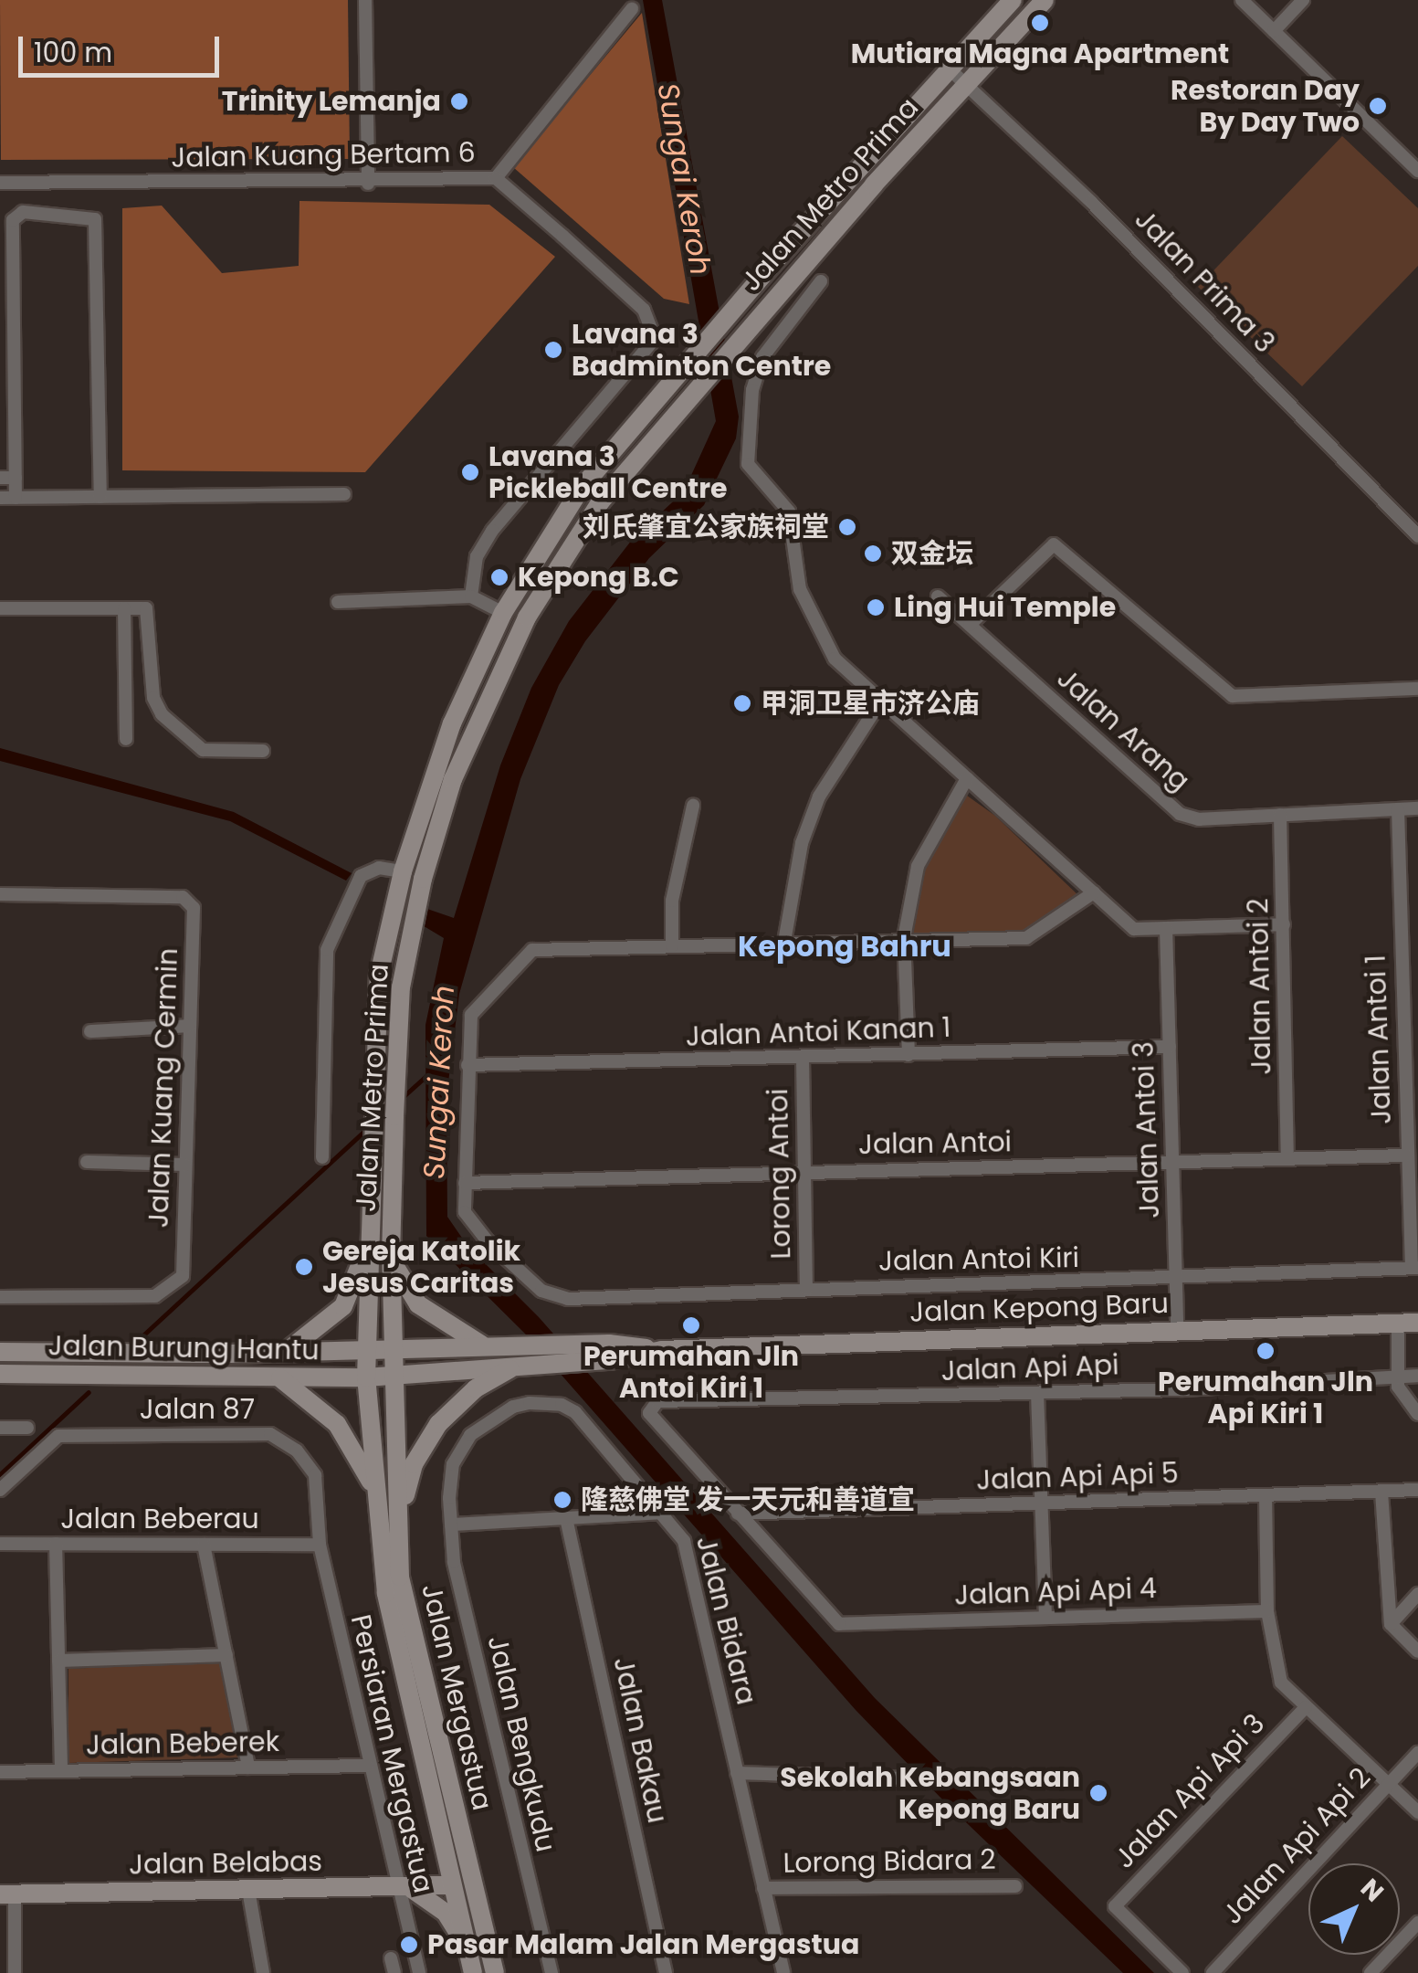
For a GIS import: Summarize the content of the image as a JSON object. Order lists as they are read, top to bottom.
{
  "streets": {
    "main road": [
      "Jalan Metro Prima",
      "Jalan Kepong Baru",
      "Jalan Burung Hantu",
      "Jalan Mergastua",
      "Jalan Belabas"
    ],
    "street": [
      "Jalan Kuang Bertam 6",
      "Jalan Prima 3",
      "Jalan Arang",
      "Jalan Antoi 2",
      "Jalan Antoi Kanan 1",
      "Jalan Antoi 1",
      "Jalan Kuang Cermin",
      "Jalan Antoi 3",
      "Jalan Antoi",
      "Lorong Antoi",
      "Jalan Antoi Kiri",
      "Jalan Api Api",
      "Jalan 87",
      "Jalan Api Api 5",
      "Jalan Beberau",
      "Jalan Api Api 4",
      "Jalan Bidara",
      "Jalan Bakau",
      "Jalan Beberek",
      "Jalan Bengkudu",
      "Persiaran Mergastua",
      "Jalan Api Api 3",
      "Jalan Api Api 2",
      "Lorong Bidara 2"
    ]
  },
  "crossings": [
    ["Jalan Metro Prima", "Jalan Prima 3"],
    ["Jalan Metro Prima", "Jalan Kepong Baru"],
    ["Jalan Metro Prima", "Jalan Burung Hantu"],
    ["Jalan Metro Prima", "Jalan Mergastua"],
    ["Jalan Arang", "Jalan Antoi 2"],
    ["Jalan Arang", "Jalan Antoi 1"],
    ["Jalan Antoi 2", "Jalan Antoi"],
    ["Jalan Antoi Kanan 1", "Jalan Antoi 3"],
    ["Jalan Antoi Kanan 1", "Lorong Antoi"],
    ["Jalan Antoi 1", "Jalan Antoi"],
    ["Jalan Antoi 1", "Jalan Antoi Kiri"],
    ["Jalan Antoi 3", "Jalan Antoi"],
    ["Jalan Antoi 3", "Jalan Antoi Kiri"],
    ["Jalan Antoi 3", "Jalan Kepong Baru"],
    ["Jalan Antoi", "Lorong Antoi"],
    ["Jalan Antoi", "Jalan Antoi Kiri"],
    ["Lorong Antoi", "Jalan Antoi Kiri"],
    ["Jalan Kepong Baru", "Jalan Burung Hantu"],
    ["Jalan Kepong Baru", "Jalan Mergastua"],
    ["Jalan Burung Hantu", "Jalan Mergastua"],
    ["Jalan Api Api", "Jalan Api Api 5"],
    ["Jalan Api Api", "Jalan Api Api 4"],
    ["Jalan 87", "Jalan Beberau"],
    ["Jalan 87", "Persiaran Mergastua"],
    ["Jalan Api Api 5", "Jalan Api Api 4"],
    ["Jalan Beberau", "Persiaran Mergastua"],
    ["Jalan Bidara", "Jalan Bengkudu"],
    ["Jalan Bidara", "Lorong Bidara 2"],
    ["Jalan Mergastua", "Jalan Belabas"],
    ["Jalan Beberek", "Persiaran Mergastua"],
    ["Persiaran Mergastua", "Jalan Belabas"]
  ],
  "districts": ["Kepong Bahru"],
  "water": ["Sungai Keroh"],
  "places": [
    "Mutiara Magna Apartment",
    "Trinity Lemanja",
    "Restoran Day By Day Two",
    "Lavana 3 Badminton Centre",
    "Lavana 3 Pickleball Centre",
    "刘氏肇宜公家族祠堂",
    "双金坛",
    "Kepong B.C",
    "Ling Hui Temple",
    "甲洞卫星市济公庙",
    "Gereja Katolik Jesus Caritas",
    "Perumahan Jln Antoi Kiri 1",
    "Perumahan Jln Api Kiri 1",
    "隆慈佛堂 发一天元和善道宣",
    "Sekolah Kebangsaan Kepong Baru",
    "Pasar Malam Jalan Mergastua"
  ],
  "scale_bar": "100 m",
  "north": "top right"
}
